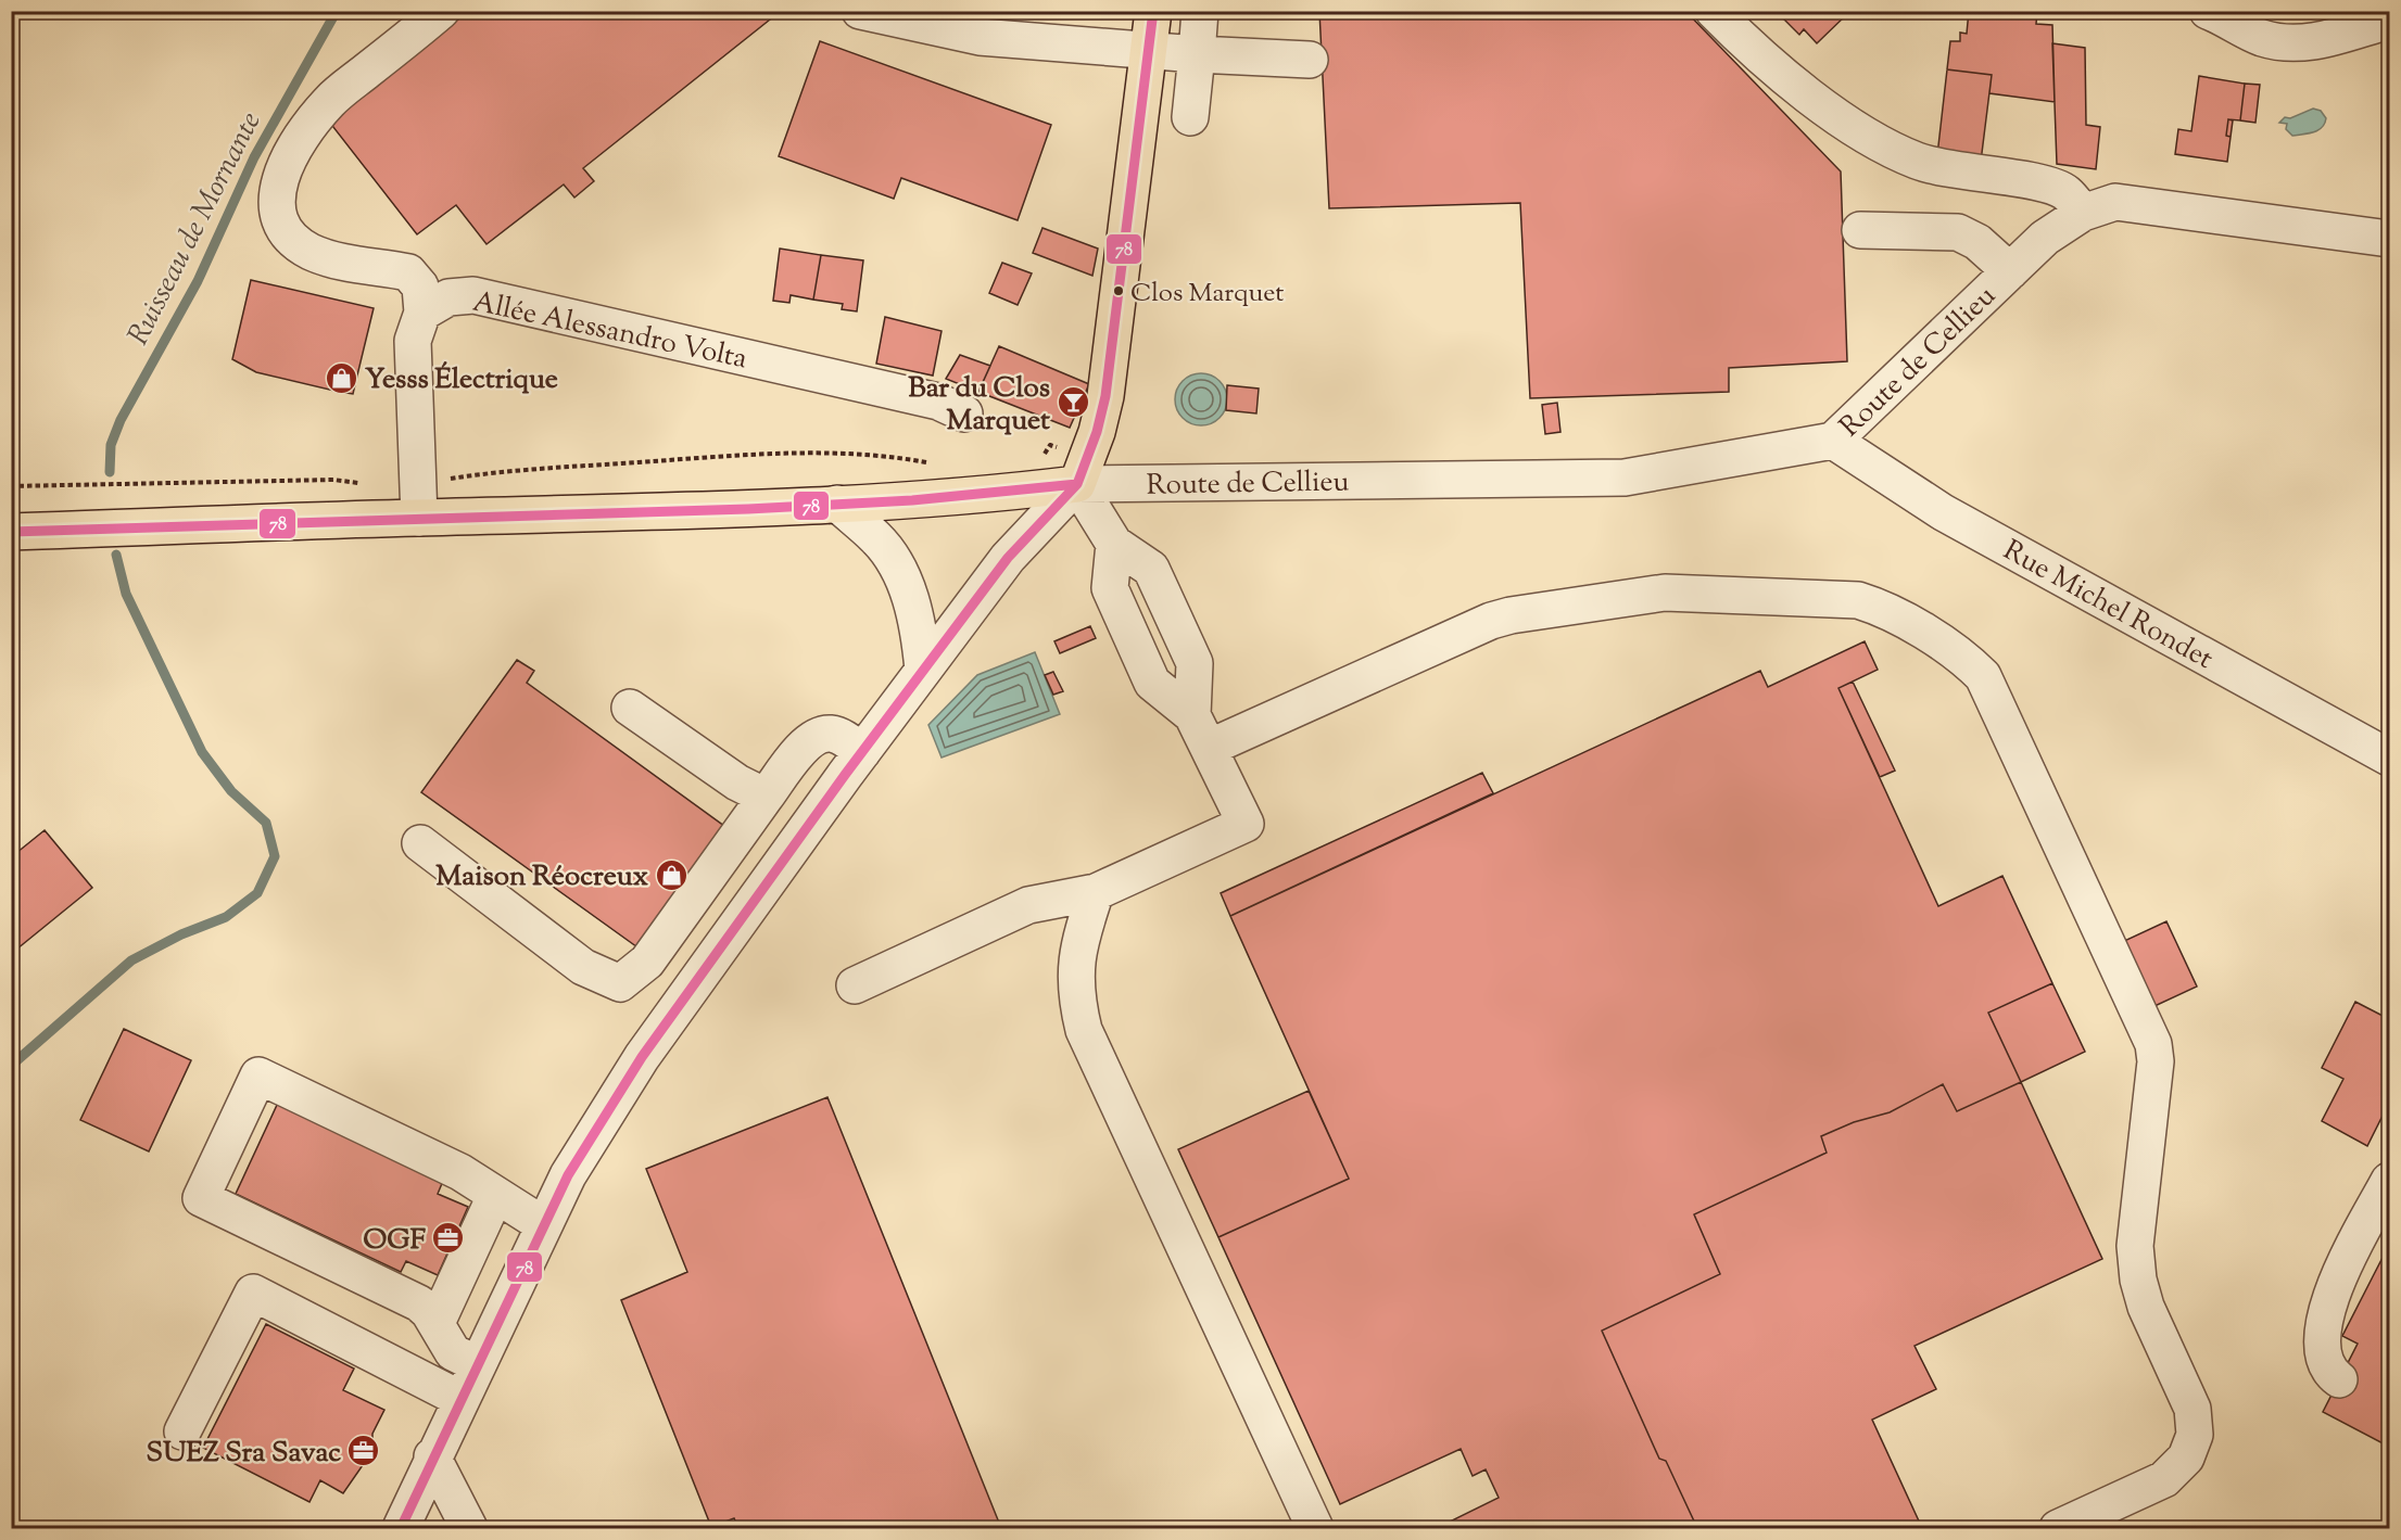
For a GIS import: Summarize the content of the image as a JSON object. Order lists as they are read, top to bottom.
{
  "streets": {
    "main road": ["Route de Cellieu"],
    "street": ["Allée Alessandro Volta", "Rue Michel Rondet"]
  },
  "crossings": [
    ["Route de Cellieu", "Rue Michel Rondet"]
  ],
  "water": ["Ruisseau de Mornante"],
  "places": {
    "other": ["Clos Marquet"],
    "shop": ["Yesss Électrique", "Maison Réocreux"],
    "bar": ["Bar du Clos Marquet"],
    "office": ["OGF", "SUEZ Sra Savac"]
  },
  "lines": ["transit line 78"]
}
